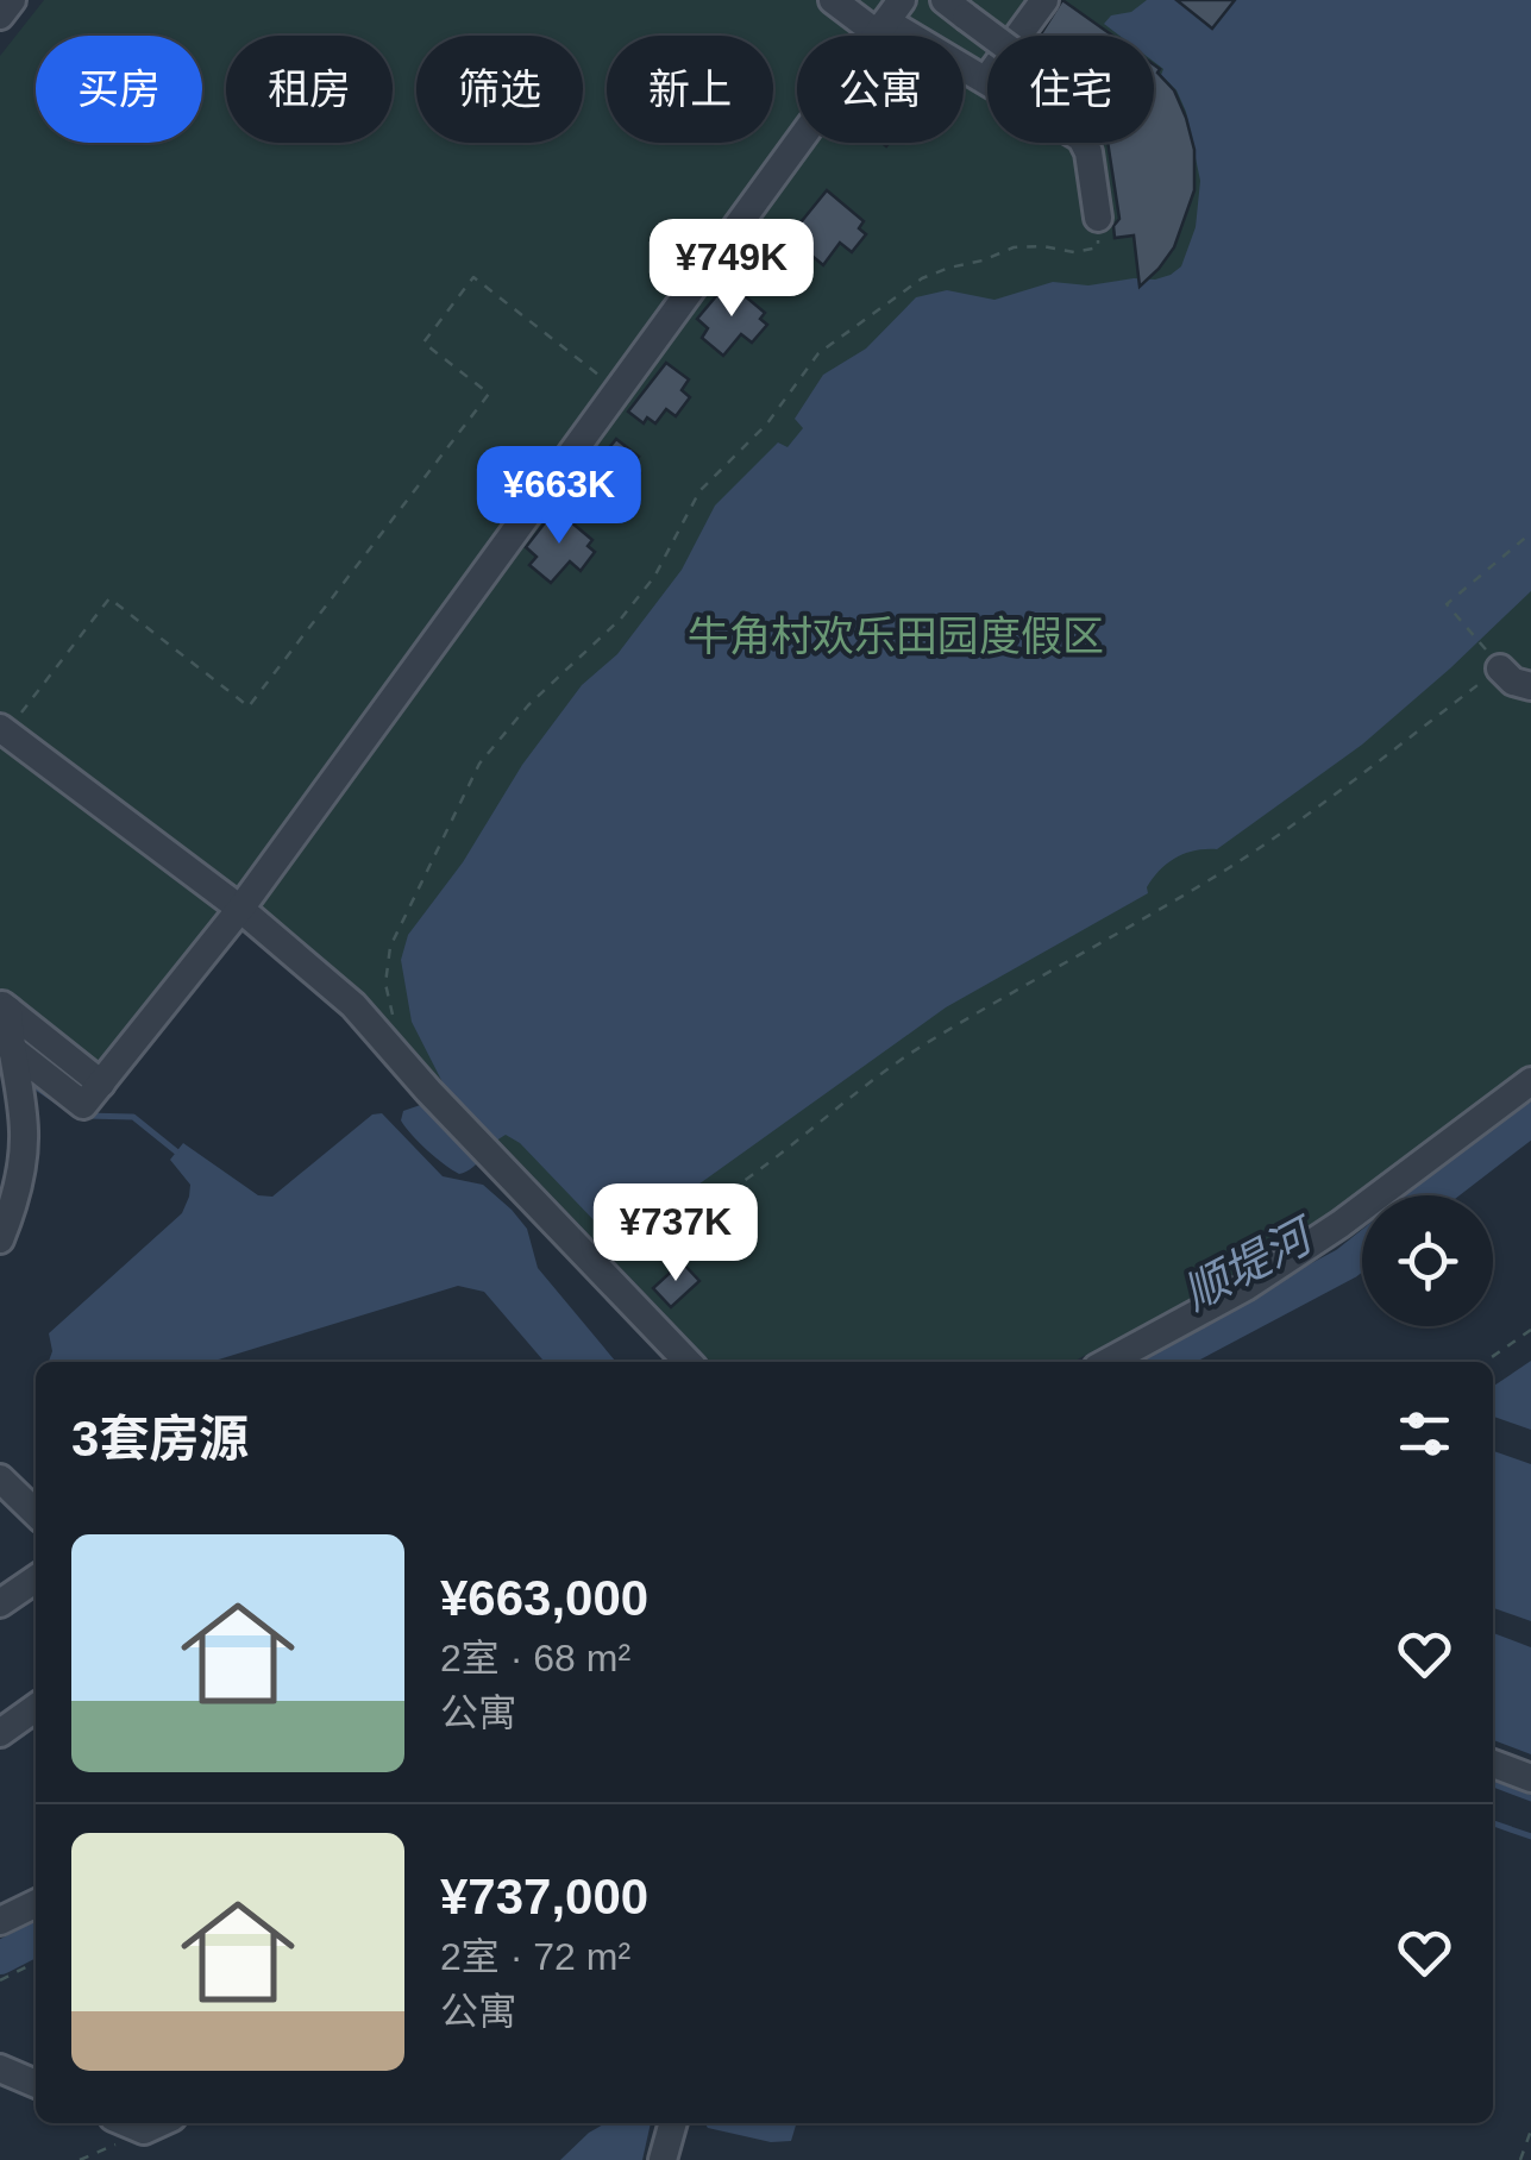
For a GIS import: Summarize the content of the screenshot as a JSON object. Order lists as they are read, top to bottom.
{
  "water": ["顺堤河"],
  "parks": ["牛角村欢乐田园度假区"],
  "page": {
    "chip": [
      "买房",
      "租房",
      "筛选",
      "新上",
      "公寓",
      "住宅"
    ],
    "price": ["¥749K", "¥663K", "¥737K"],
    "heading": "3套房源",
    "list": [
      {
        "name": "¥663,000",
        "note": "2室 · 68 m² · 公寓"
      },
      {
        "name": "¥737,000",
        "note": "2室 · 72 m² · 公寓"
      }
    ]
  }
}
